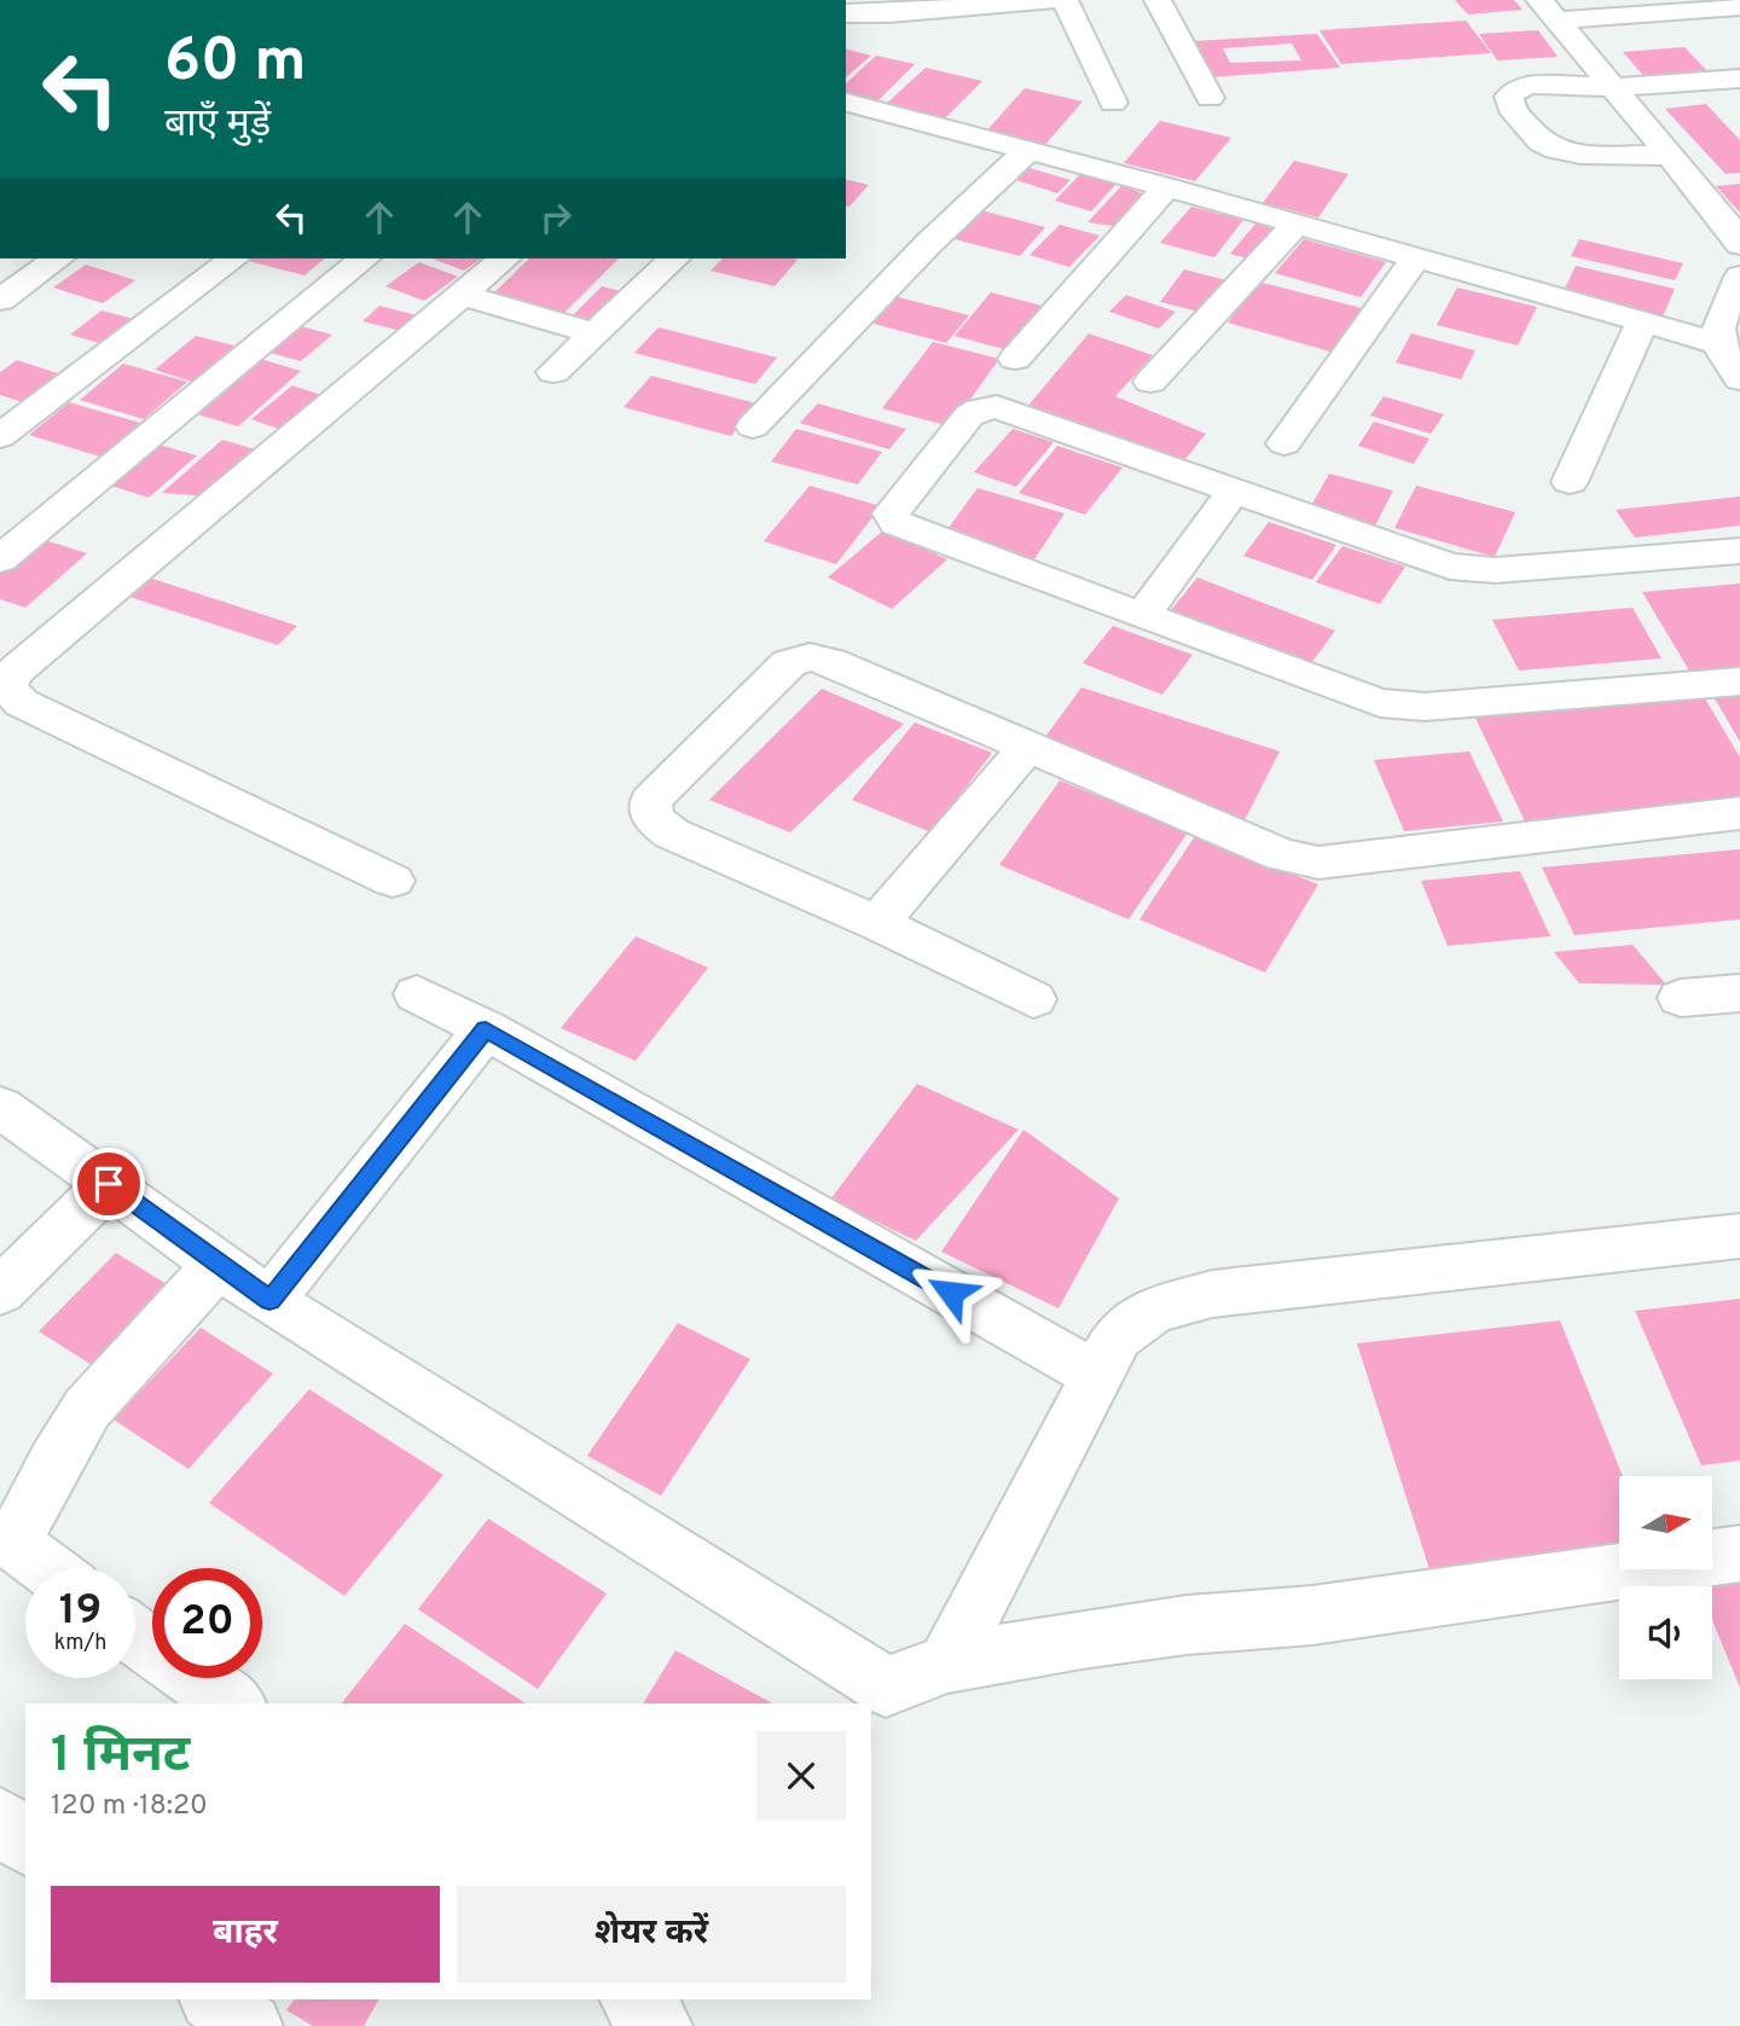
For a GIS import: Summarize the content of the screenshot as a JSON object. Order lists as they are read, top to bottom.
{
  "north": "right",
  "page": {
    "turn": ["60 m", "बाएँ मुड़ें"],
    "speed": "19 km/h",
    "limit": "20",
    "heading": ["1 मिनट", "120 m · 18:20"],
    "buttons": ["बाहर", "शेयर करें"]
  }
}
